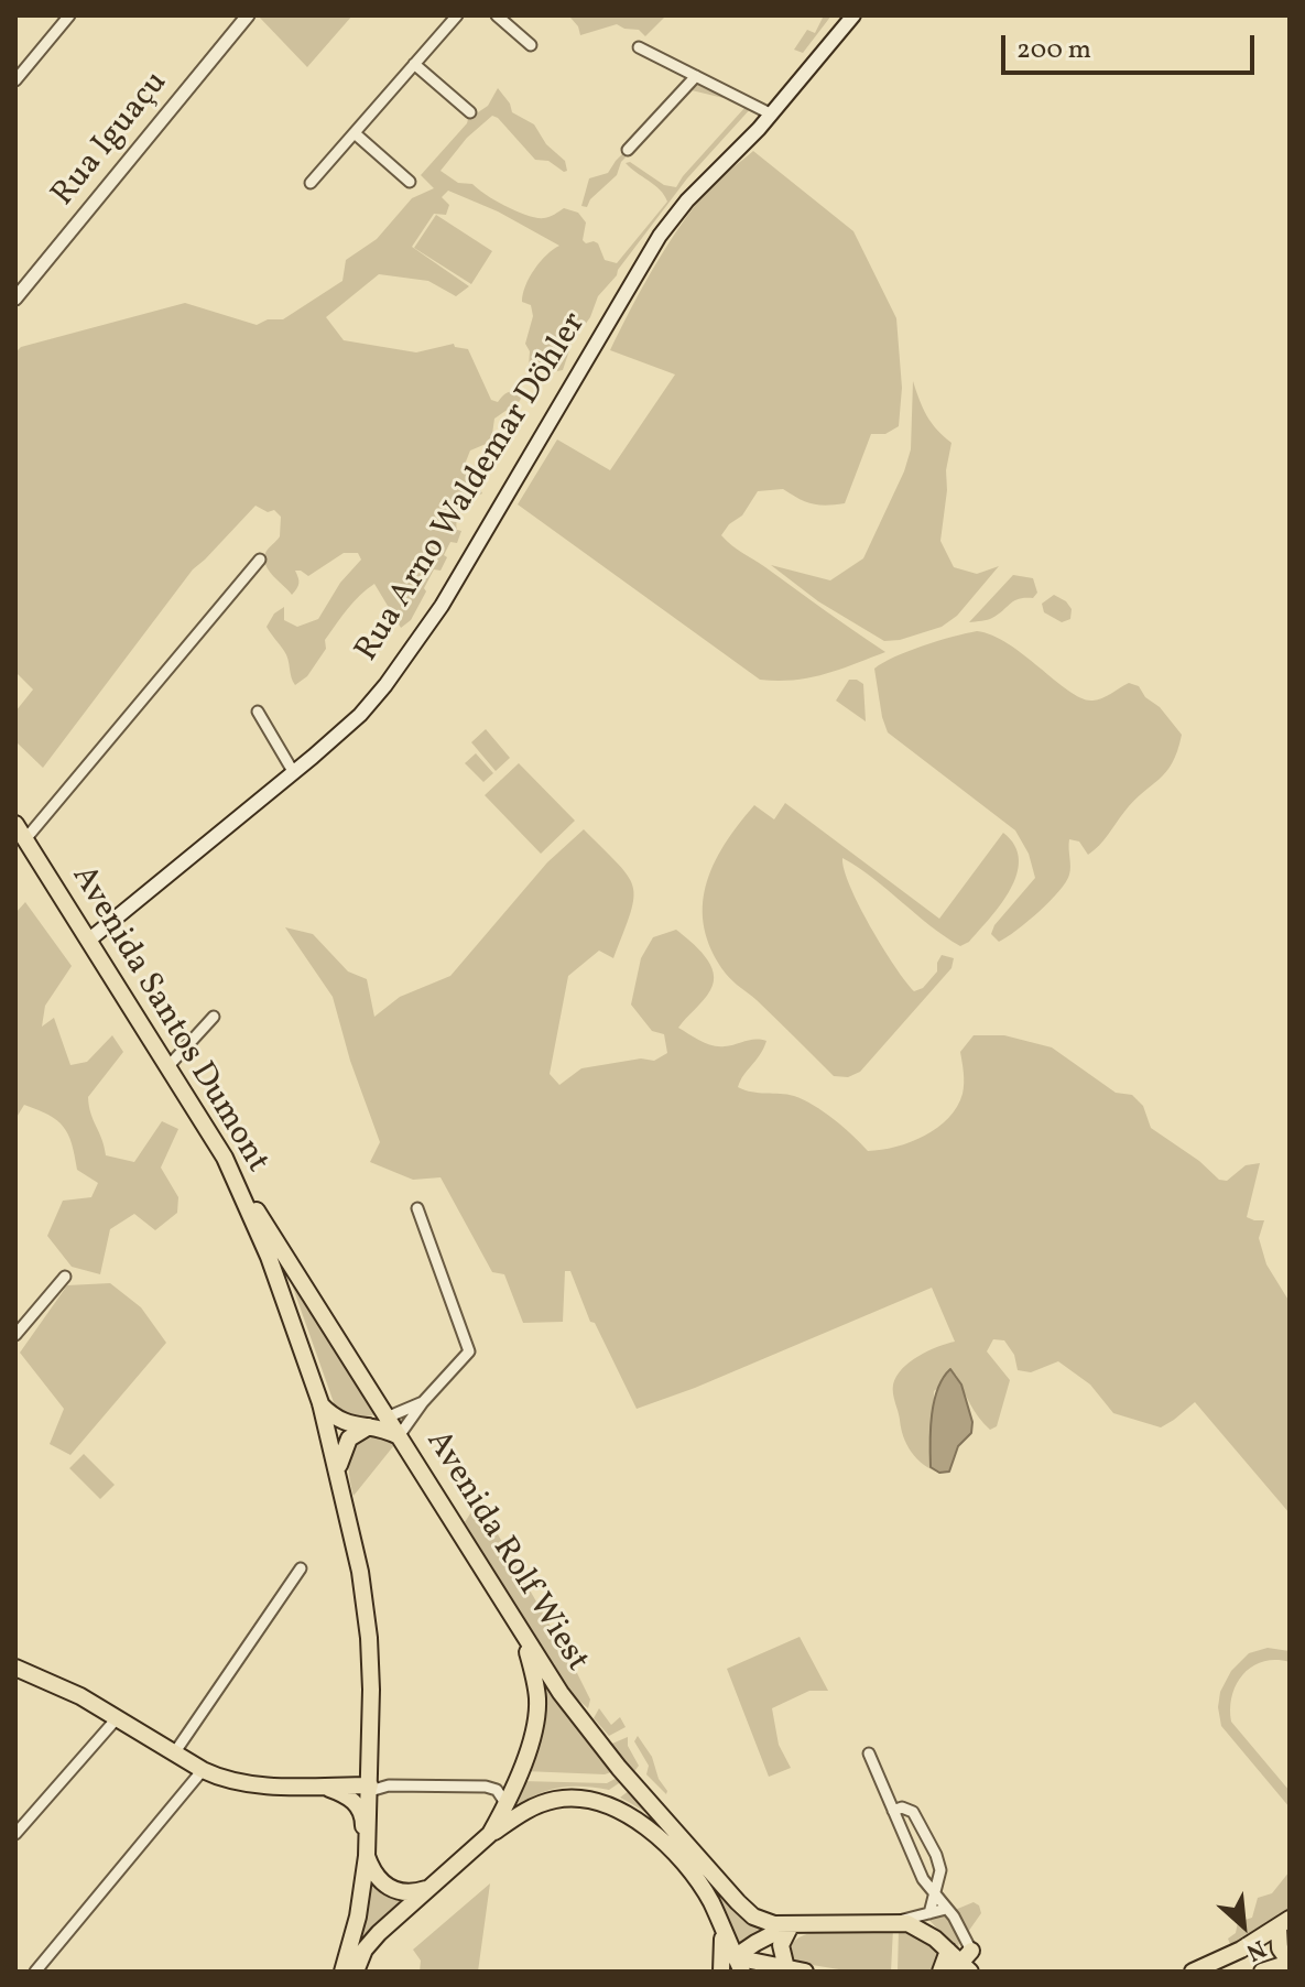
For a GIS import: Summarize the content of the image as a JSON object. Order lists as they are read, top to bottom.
{
  "streets": {
    "main road": ["Rua Arno Waldemar Döhler", "Avenida Santos Dumont", "Avenida Rolf Wiest"],
    "street": ["Rua Iguaçu"]
  },
  "crossings": [
    ["Rua Arno Waldemar Döhler", "Avenida Santos Dumont"],
    ["Avenida Santos Dumont", "Avenida Rolf Wiest"]
  ],
  "scale_bar": "200 m",
  "north": "bottom right"
}
